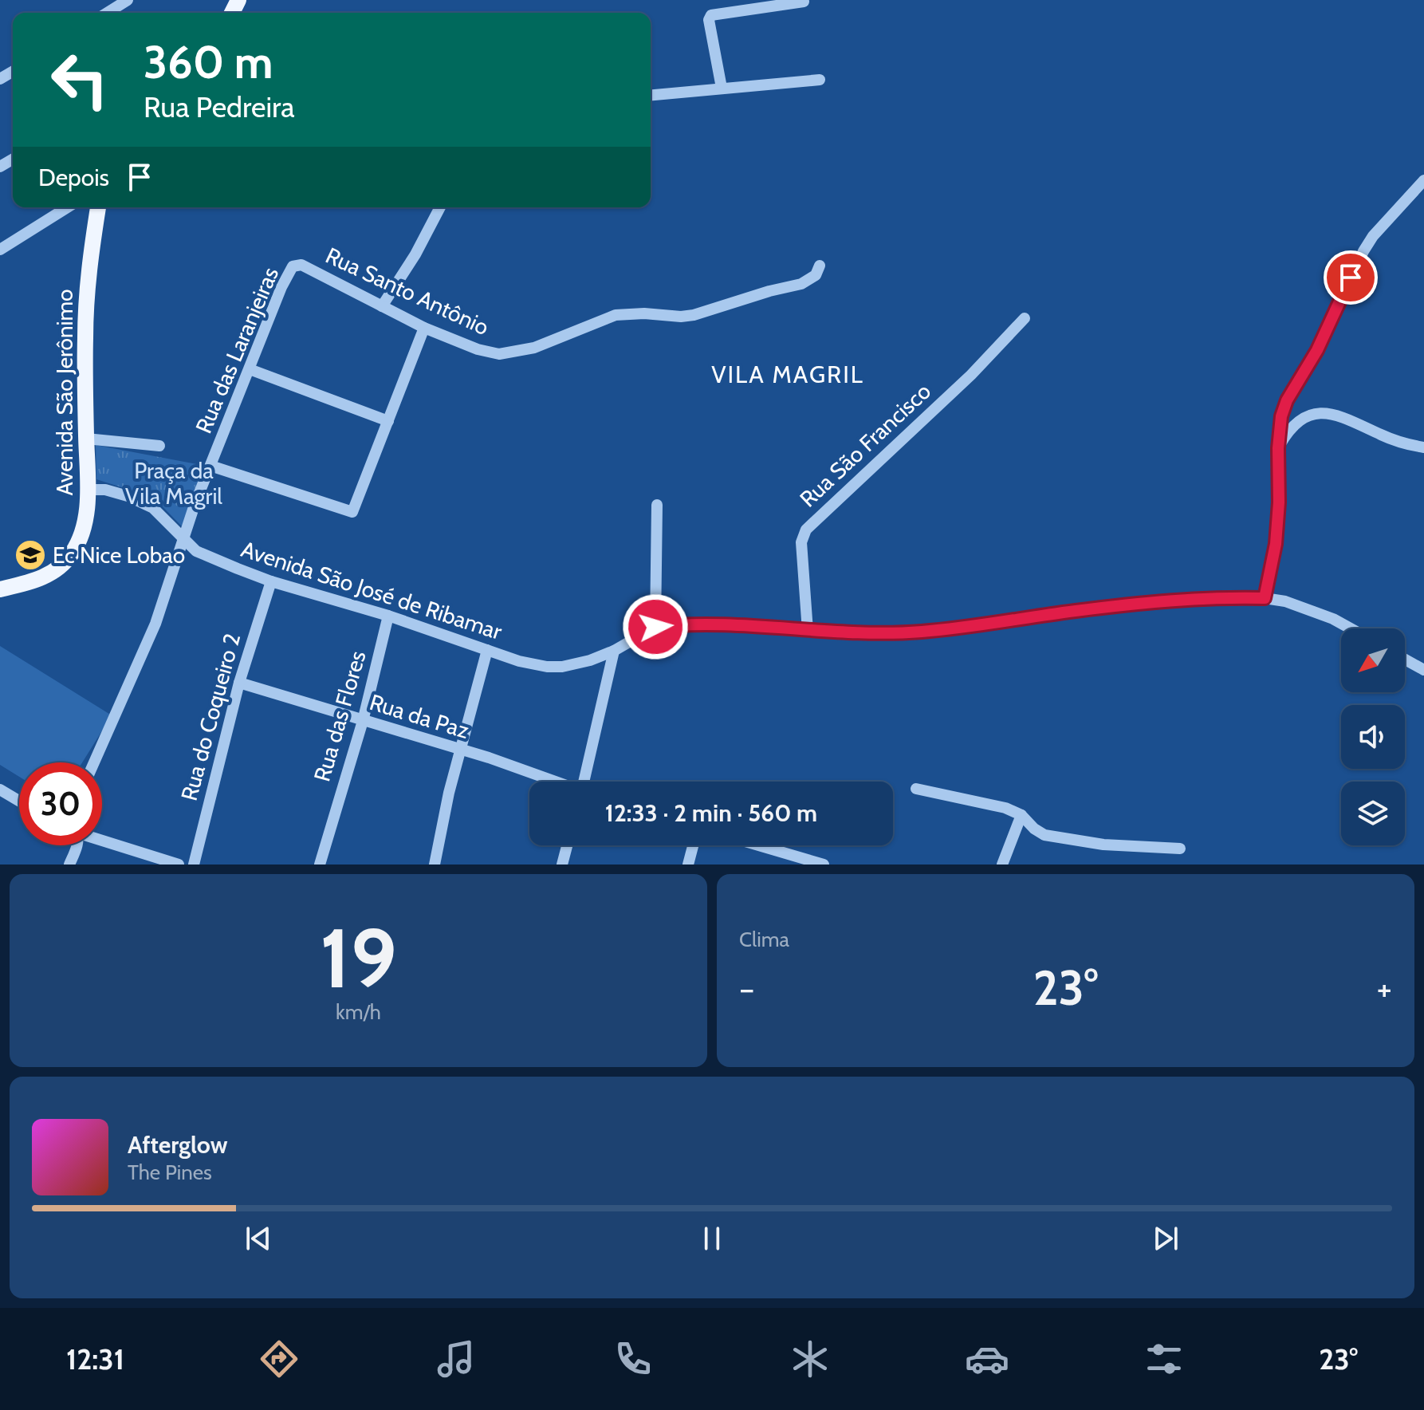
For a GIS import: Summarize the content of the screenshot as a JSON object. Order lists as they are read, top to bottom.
{
  "streets": {
    "main road": ["Avenida São Jerônimo"],
    "street": [
      "Rua Santo Antônio",
      "Rua das Laranjeiras",
      "Rua São Francisco",
      "Avenida São José de Ribamar",
      "Rua das Flores",
      "Rua da Paz",
      "Rua do Coqueiro 2"
    ]
  },
  "crossings": [
    ["Rua Santo Antônio", "Rua das Laranjeiras"],
    ["Rua das Laranjeiras", "Avenida São José de Ribamar"],
    ["Avenida São Jerônimo", "Avenida São José de Ribamar"],
    ["Rua São Francisco", "Avenida São José de Ribamar"],
    ["Avenida São José de Ribamar", "Rua das Flores"],
    ["Avenida São José de Ribamar", "Rua do Coqueiro 2"],
    ["Rua das Flores", "Rua da Paz"],
    ["Rua da Paz", "Rua do Coqueiro 2"]
  ],
  "districts": ["VILA MAGRIL"],
  "parks": ["Praça da Vila Magril"],
  "places": {
    "school or university": ["Ec Nice Lobao"]
  },
  "north": "bottom left",
  "page": {
    "turn": ["360 m", "Rua Pedreira"],
    "then": "Depois",
    "limit": "30",
    "trip": "12:33 · 2 min · 560 m",
    "tile": [
      ["19", "km/h"],
      "Clima"
    ],
    "heat": ["−", "23°", "+"],
    "song": ["Afterglow", "The Pines"],
    "tabs": ["12:31", "23°"]
  }
}
